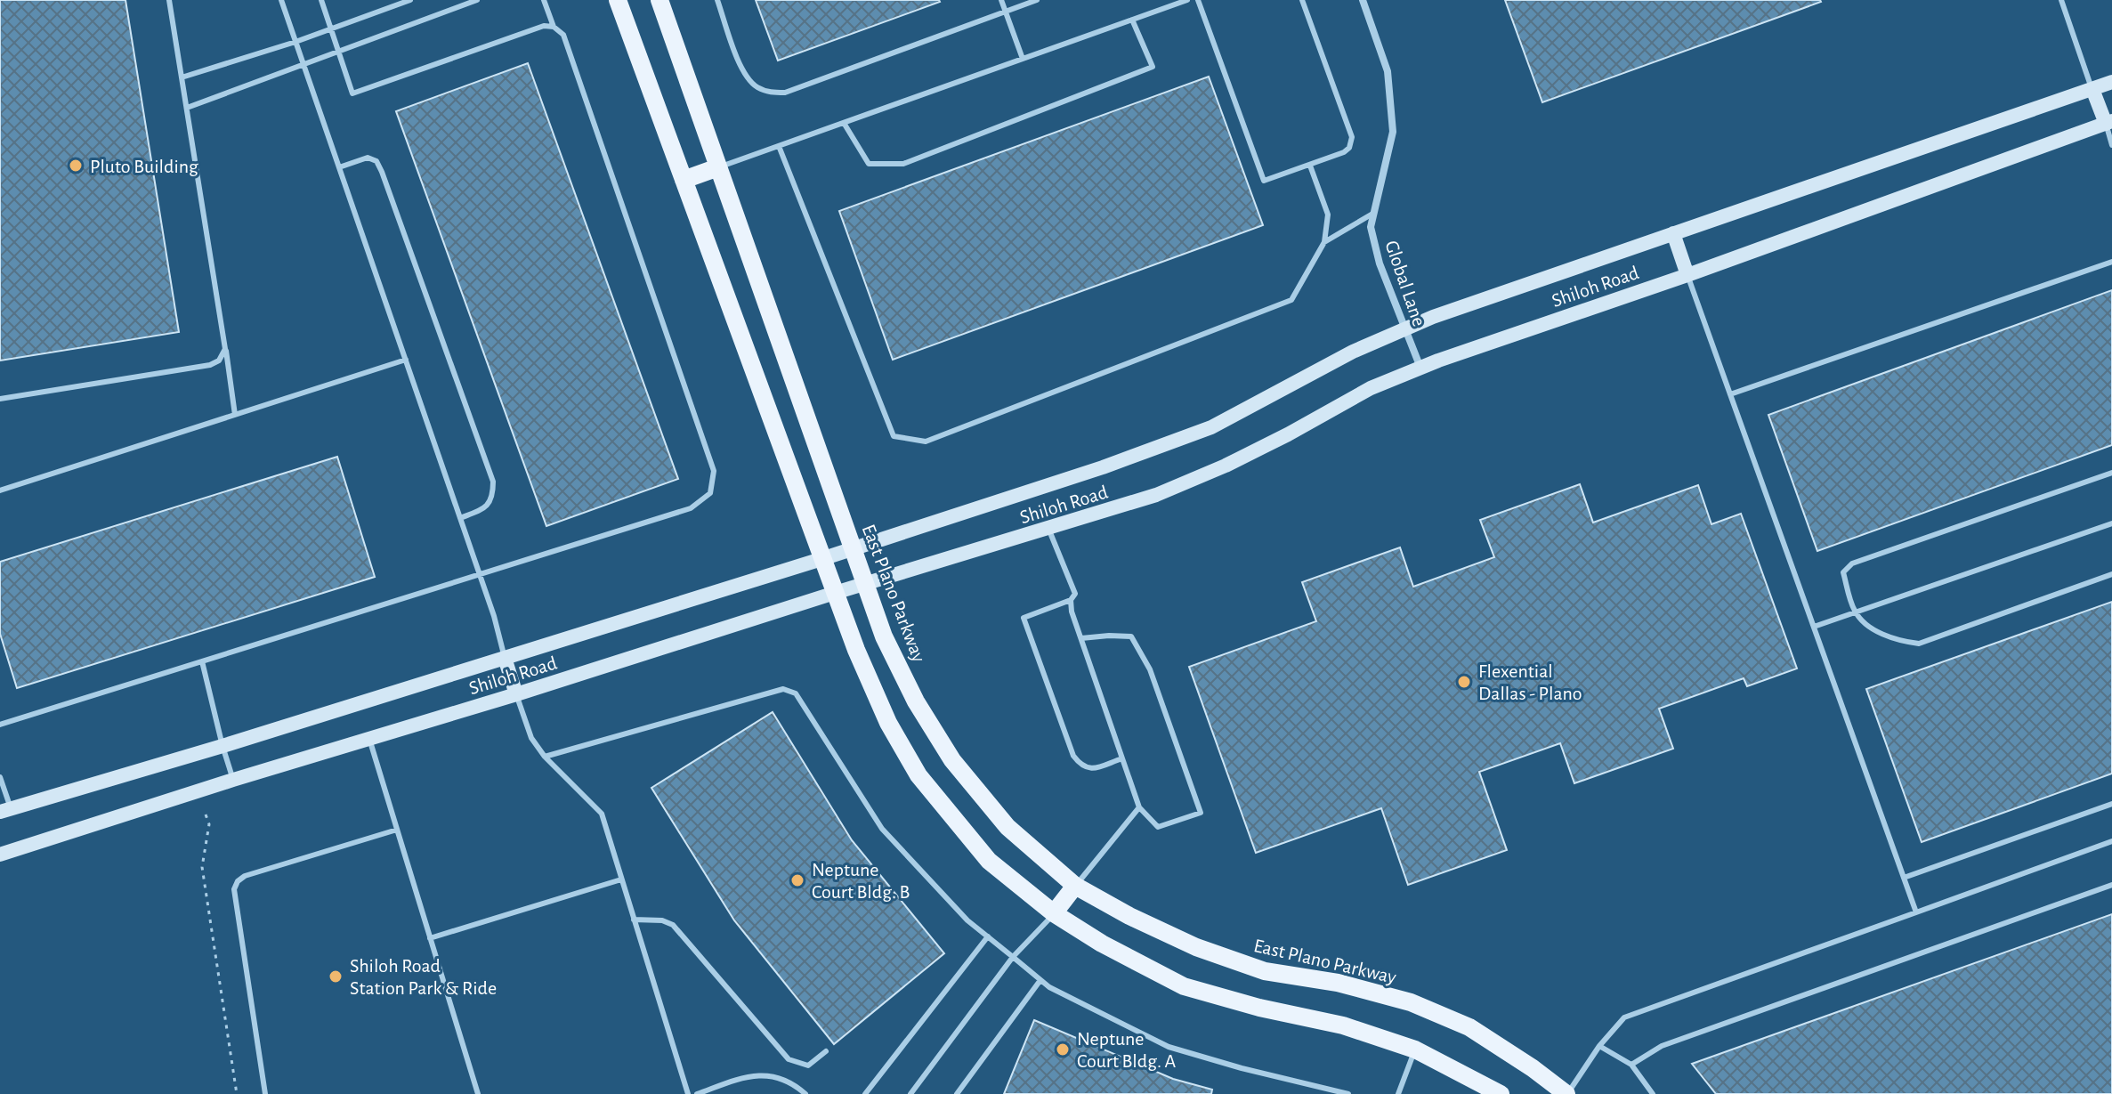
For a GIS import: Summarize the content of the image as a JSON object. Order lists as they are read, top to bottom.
{
  "streets": {
    "main road": ["Shiloh Road", "East Plano Parkway"],
    "street": ["Global Lane"]
  },
  "crossings": [
    ["Global Lane", "Shiloh Road"],
    ["Shiloh Road", "East Plano Parkway"]
  ],
  "places": [
    "Pluto Building",
    "Flexential Dallas - Plano",
    "Neptune Court Bldg. B",
    "Shiloh Road Station Park & Ride",
    "Neptune Court Bldg. A"
  ]
}
